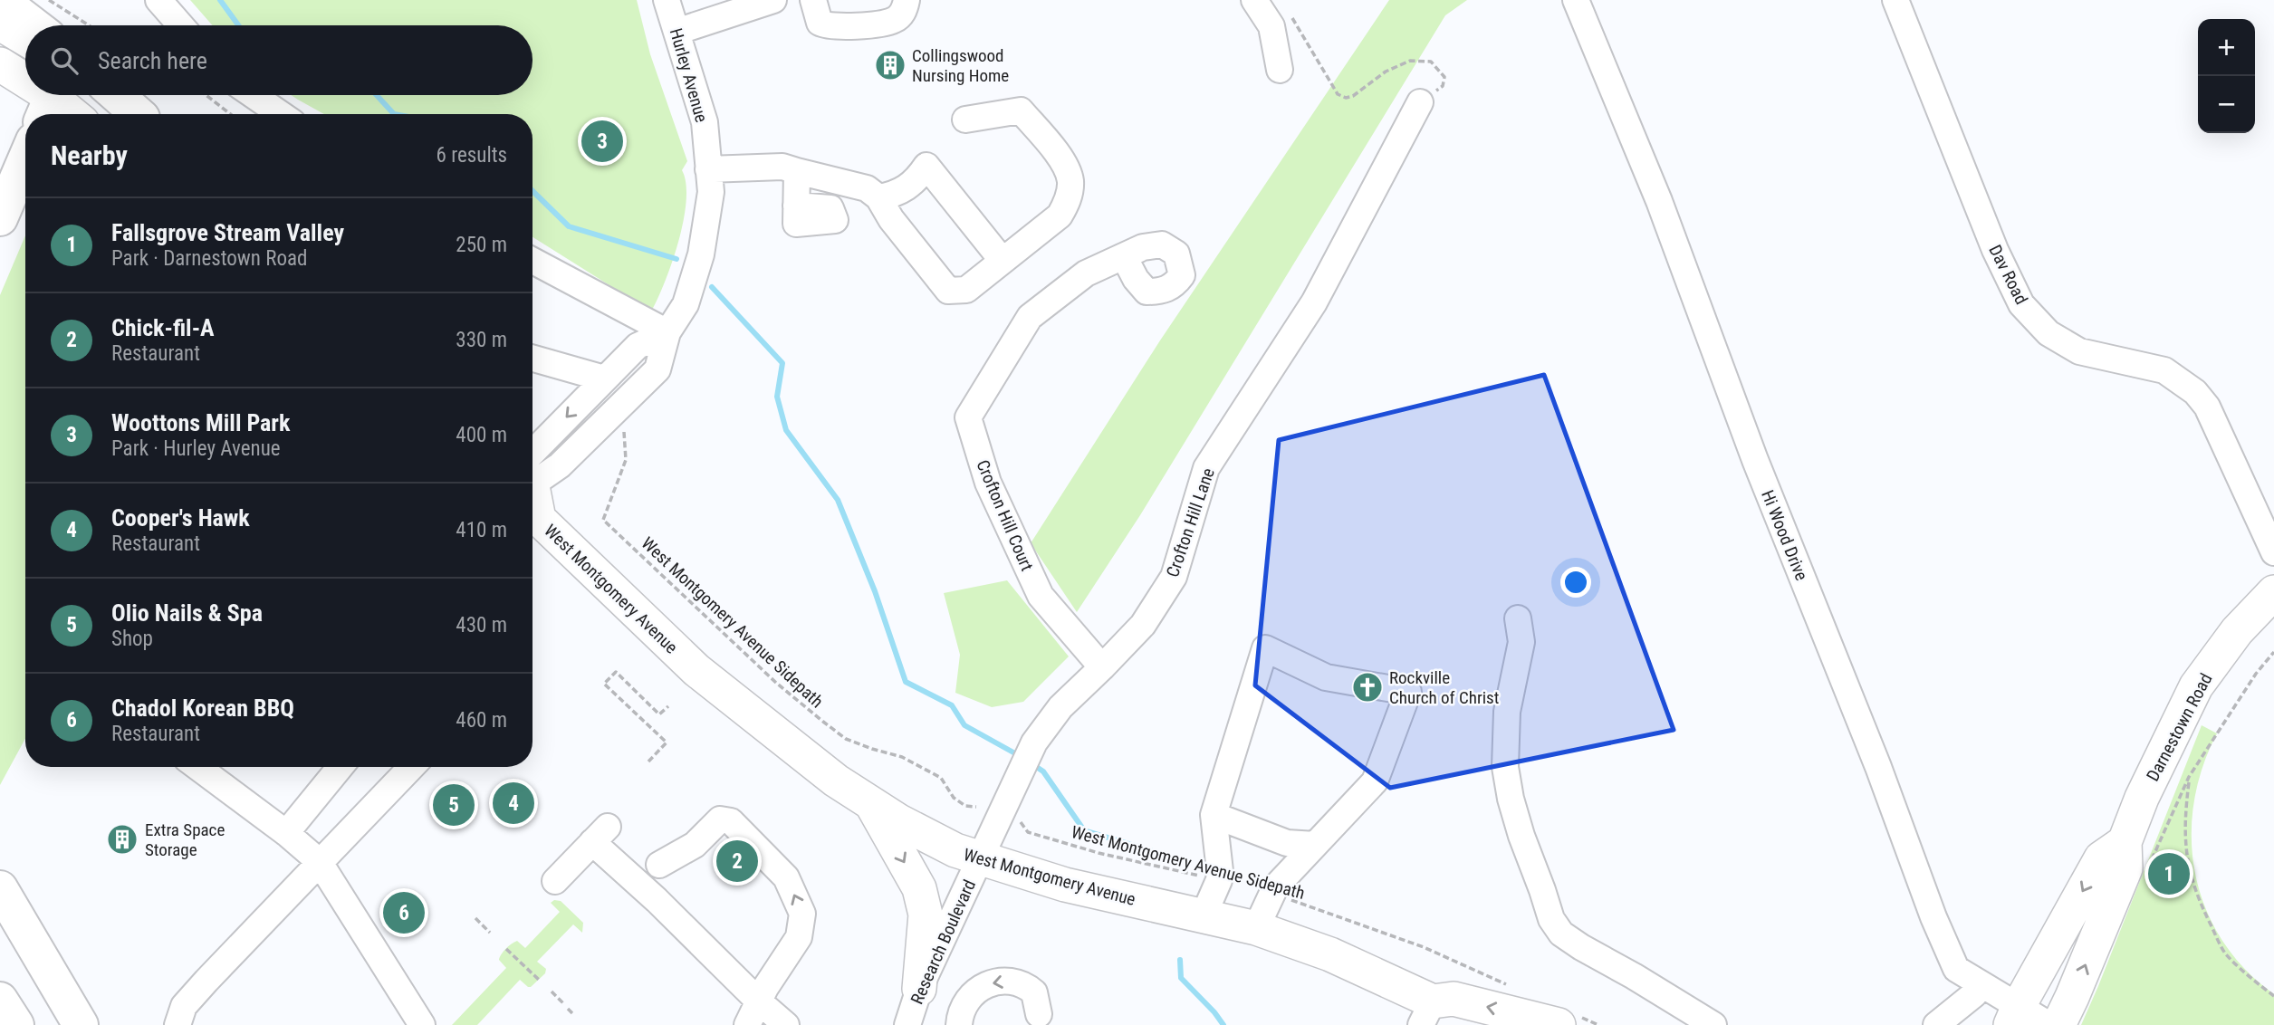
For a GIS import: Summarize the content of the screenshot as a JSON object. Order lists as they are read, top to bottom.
{
  "streets": {
    "main road": ["West Montgomery Avenue", "Darnestown Road"],
    "street": [
      "Hurley Avenue",
      "Dav Road",
      "Crofton Hill Court",
      "Crofton Hill Lane",
      "Hi Wood Drive",
      "Research Boulevard"
    ],
    "path": ["West Montgomery Avenue Sidepath"]
  },
  "crossings": [
    ["Crofton Hill Court", "Crofton Hill Lane"],
    ["Crofton Hill Lane", "West Montgomery Avenue"],
    ["Crofton Hill Lane", "Research Boulevard"],
    ["West Montgomery Avenue", "Research Boulevard"]
  ],
  "places": {
    "building": ["Collingswood Nursing Home", "Extra Space Storage"],
    "church": ["Rockville Church of Christ"]
  },
  "page": {
    "map_buttons": ["+", "−"],
    "search": "Search here",
    "heading": ["Nearby", "6 results"],
    "pins": [
      "3",
      "4",
      "5",
      "2",
      "1",
      "6"
    ],
    "list": [
      {
        "mark": "1",
        "name": "Fallsgrove Stream Valley",
        "note": "Park · Darnestown Road",
        "value": "250 m"
      },
      {
        "mark": "2",
        "name": "Chick-fil-A",
        "note": "Restaurant",
        "value": "330 m"
      },
      {
        "mark": "3",
        "name": "Woottons Mill Park",
        "note": "Park · Hurley Avenue",
        "value": "400 m"
      },
      {
        "mark": "4",
        "name": "Cooper's Hawk",
        "note": "Restaurant",
        "value": "410 m"
      },
      {
        "mark": "5",
        "name": "Olio Nails & Spa",
        "note": "Shop",
        "value": "430 m"
      },
      {
        "mark": "6",
        "name": "Chadol Korean BBQ",
        "note": "Restaurant",
        "value": "460 m"
      }
    ]
  }
}
